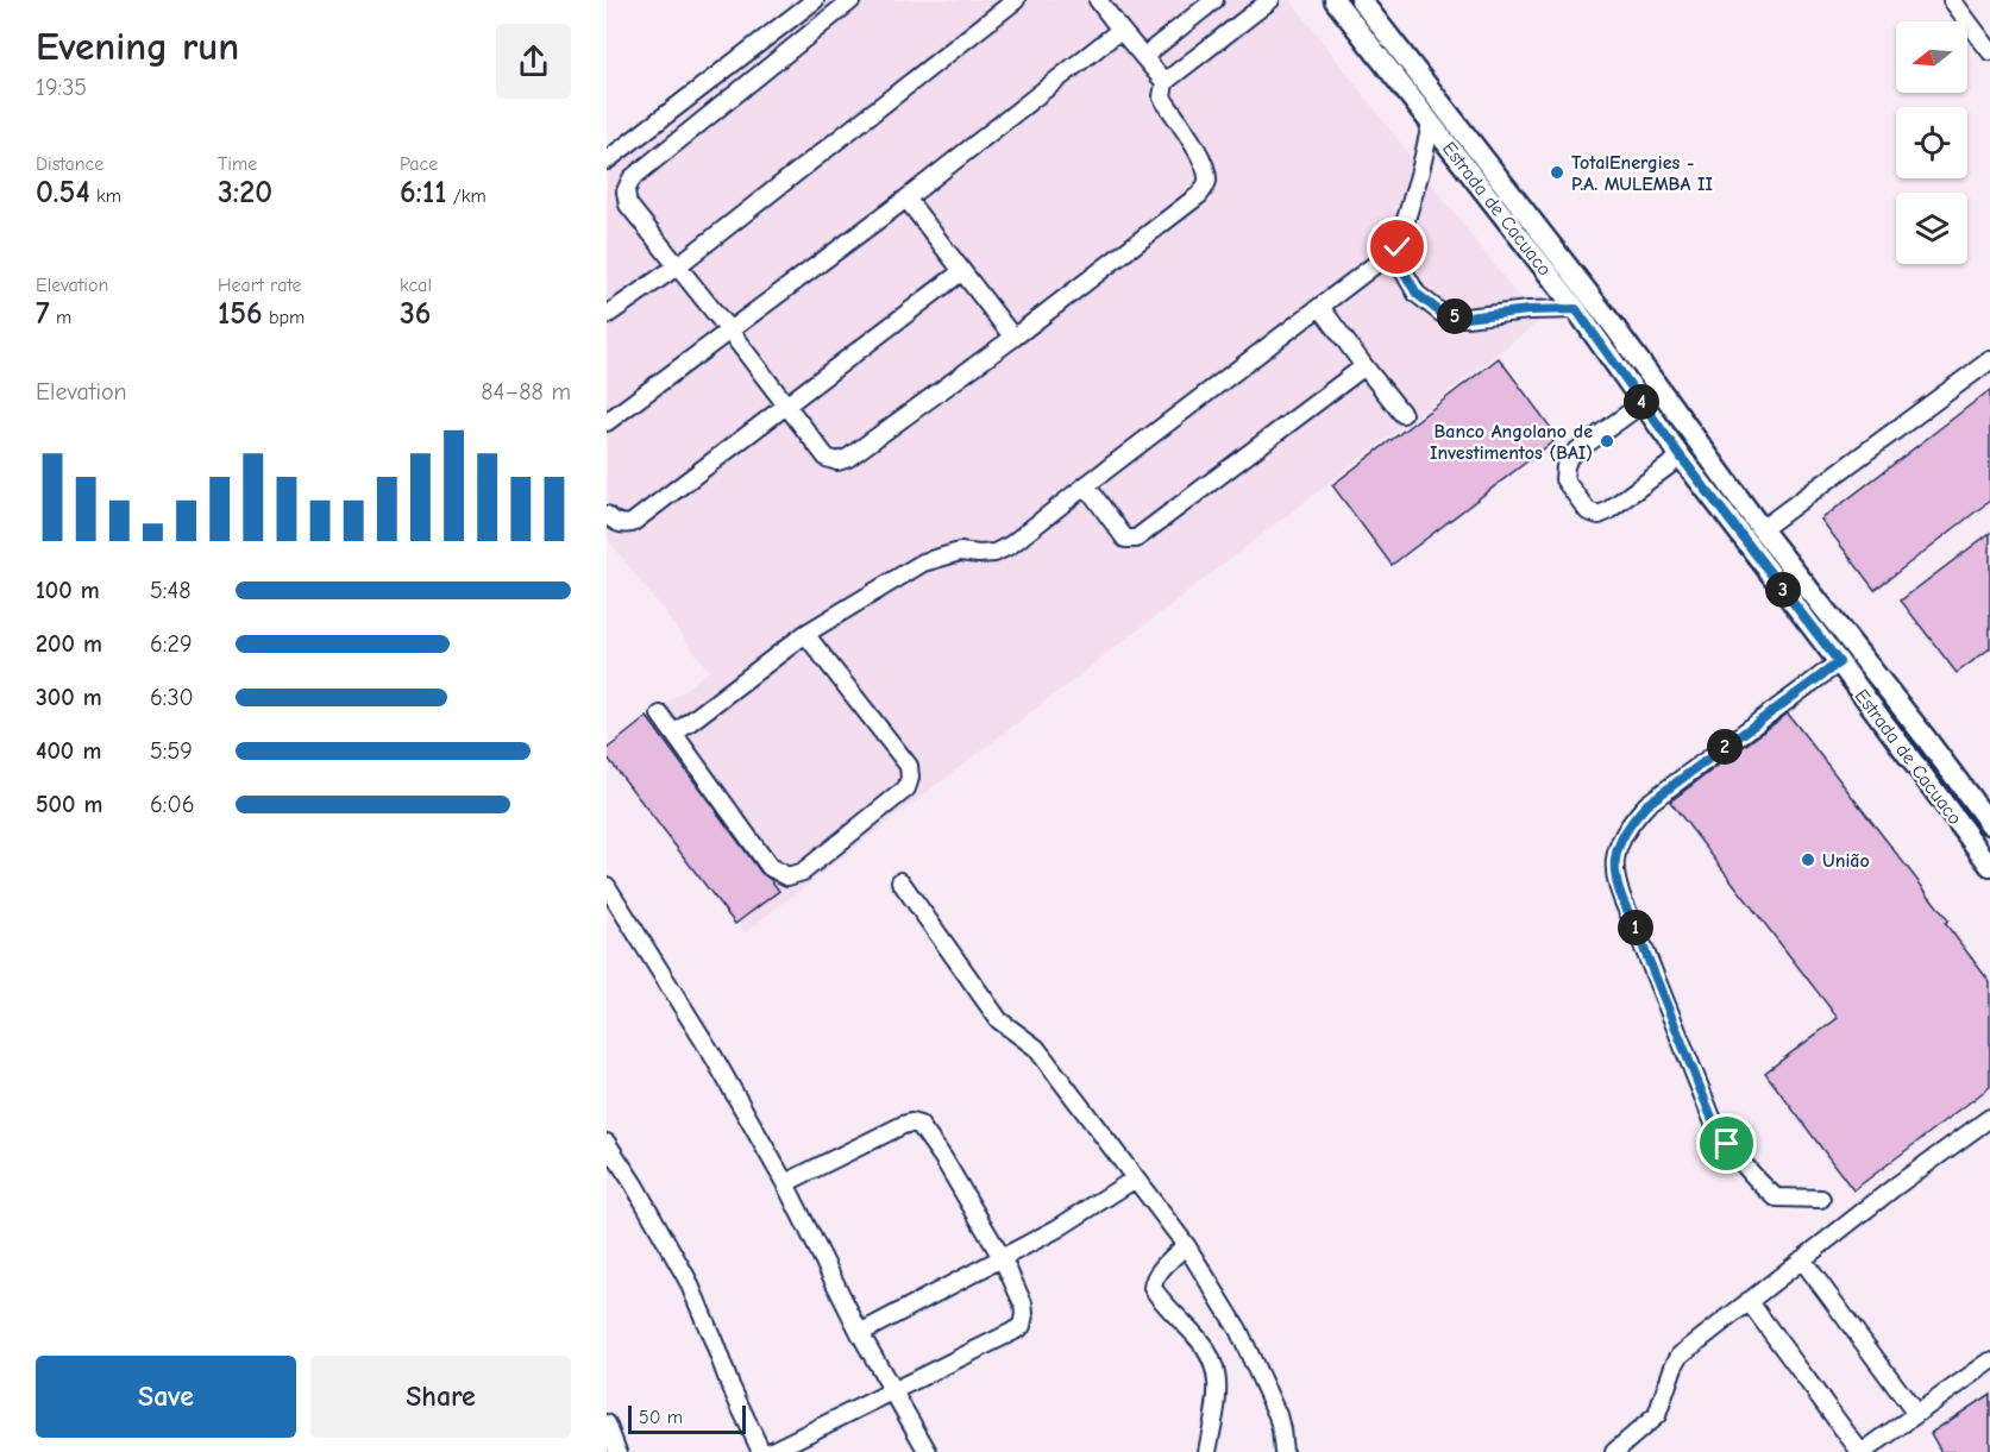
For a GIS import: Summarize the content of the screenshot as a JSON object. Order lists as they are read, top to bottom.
{
  "streets": {
    "main road": ["Estrada de Cacuaco"]
  },
  "places": ["TotalEnergies - P.A. MULEMBA II", "Banco Angolano de Investimentos (BAI)", "União"],
  "scale_bar": "50 m",
  "north": "left",
  "page": {
    "heading": ["Evening run", "19:35"],
    "stats": [
      ["Distance", "0.54 km"],
      ["Time", "3:20"],
      ["Pace", "6:11 /km"],
      ["Elevation", "7 m"],
      ["Heart rate", "156 bpm"],
      ["kcal", "36"]
    ],
    "pins": [
      "5",
      "4",
      "3",
      "2",
      "1"
    ],
    "chart": ["Elevation", "84–88 m"],
    "list": [
      {
        "name": "100 m",
        "note": "5:48"
      },
      {
        "name": "200 m",
        "note": "6:29"
      },
      {
        "name": "300 m",
        "note": "6:30"
      },
      {
        "name": "400 m",
        "note": "5:59"
      },
      {
        "name": "500 m",
        "note": "6:06"
      }
    ],
    "buttons": ["Save", "Share"],
    "scale": "50 m"
  }
}
